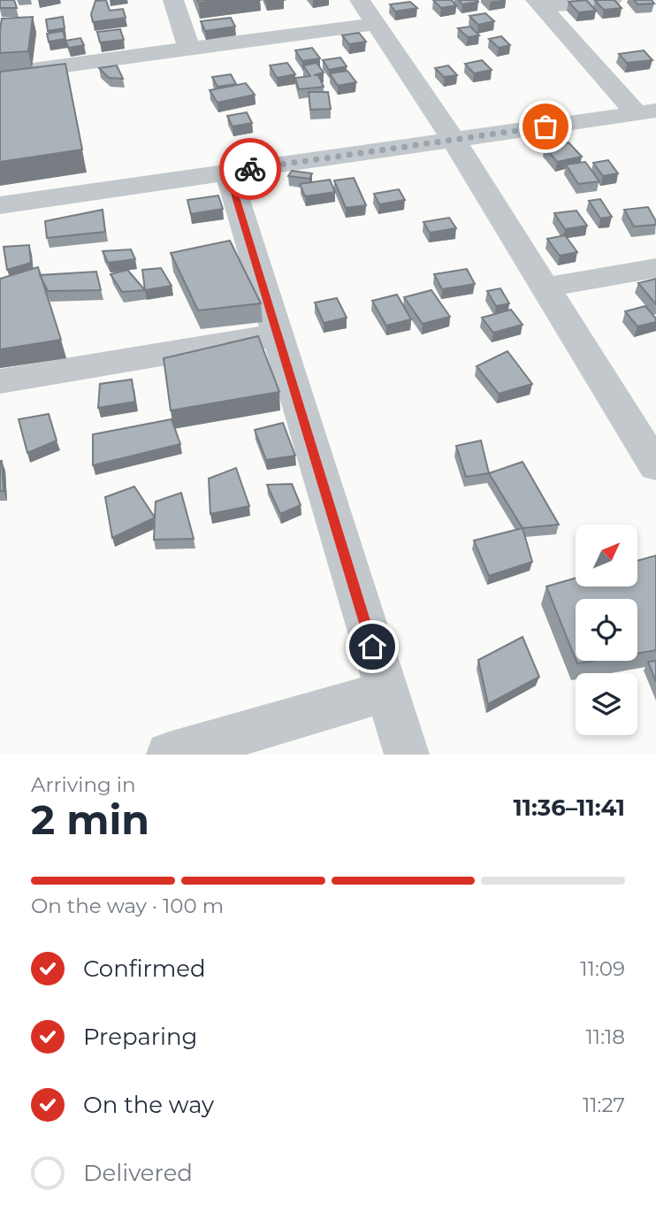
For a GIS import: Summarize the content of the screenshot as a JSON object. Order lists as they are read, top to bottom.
{
  "north": "top right",
  "page": {
    "heading": ["2 min", "Arriving in", "11:36–11:41"],
    "bar": "On the way · 100 m",
    "list": [
      ["Confirmed", "11:09"],
      ["Preparing", "11:18"],
      ["On the way", "11:27"],
      "Delivered"
    ]
  }
}
